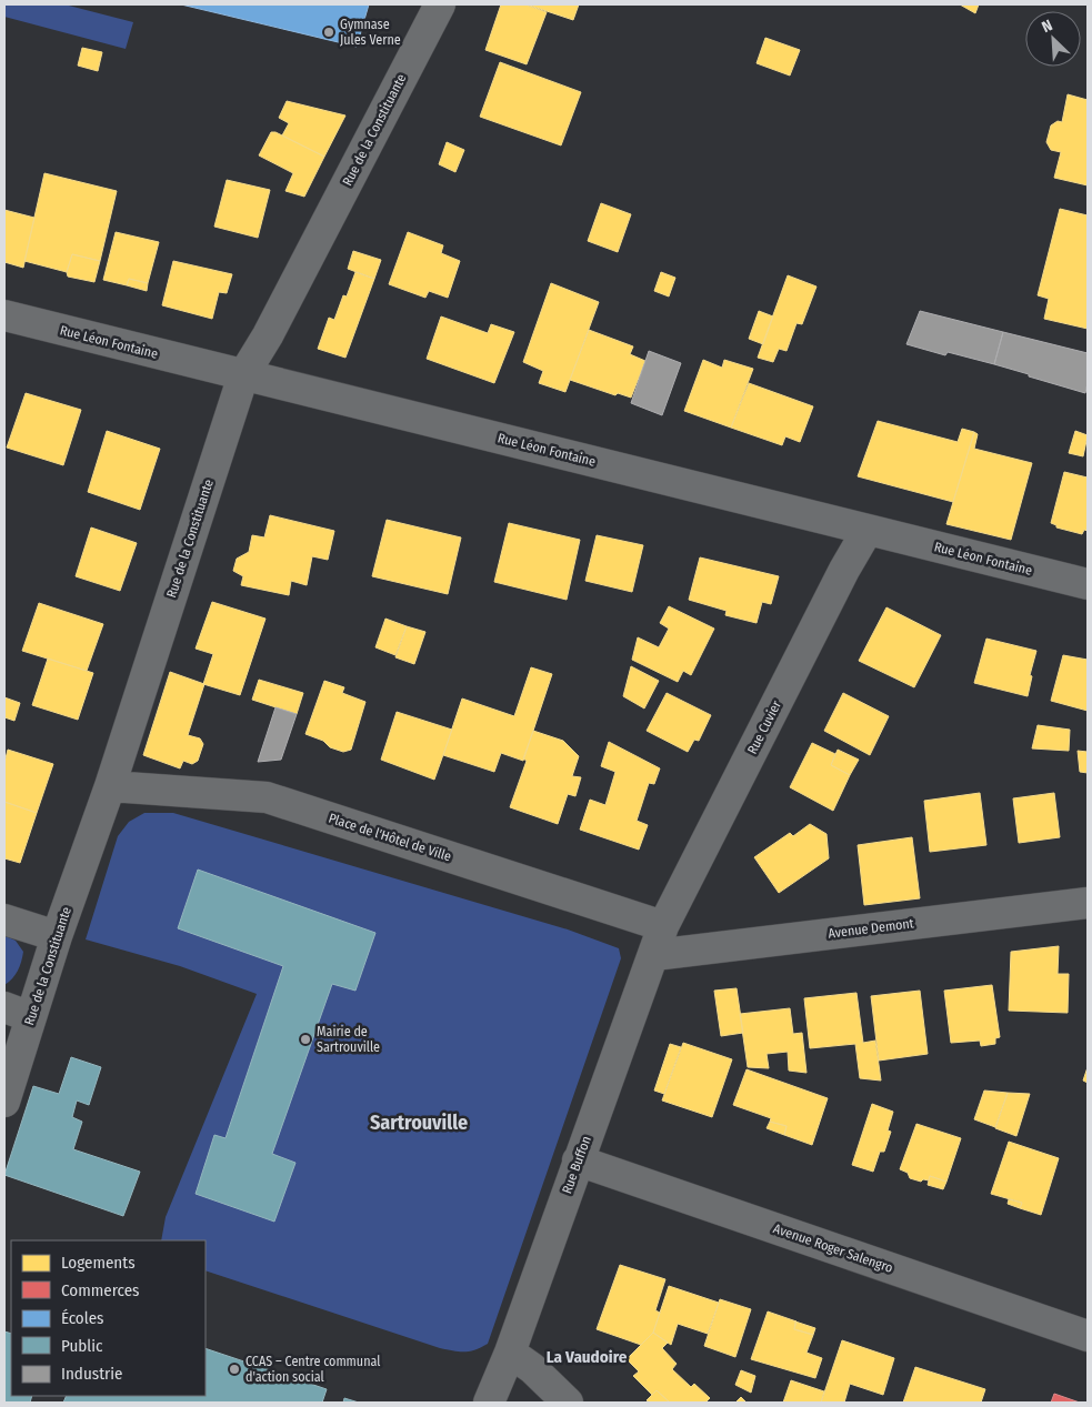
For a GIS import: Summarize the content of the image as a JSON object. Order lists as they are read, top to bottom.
{
  "streets": {
    "street": [
      "Rue de la Constituante",
      "Rue Léon Fontaine",
      "Rue Cuvier",
      "Place de l'Hôtel de Ville",
      "Avenue Demont",
      "Rue Buffon",
      "Avenue Roger Salengro"
    ]
  },
  "crossings": [
    ["Rue de la Constituante", "Rue Léon Fontaine"],
    ["Rue de la Constituante", "Place de l'Hôtel de Ville"],
    ["Rue Léon Fontaine", "Rue Cuvier"],
    ["Rue Cuvier", "Place de l'Hôtel de Ville"],
    ["Rue Cuvier", "Rue Buffon"],
    ["Place de l'Hôtel de Ville", "Rue Buffon"],
    ["Avenue Demont", "Rue Buffon"],
    ["Rue Buffon", "Avenue Roger Salengro"]
  ],
  "districts": ["Sartrouville", "La Vaudoire"],
  "places": ["Gymnase Jules Verne", "Mairie de Sartrouville", "CCAS – Centre communal d'action social"],
  "legend": [
    "Logements",
    "Commerces",
    "Écoles",
    "Public",
    "Industrie"
  ],
  "north": "top left"
}
